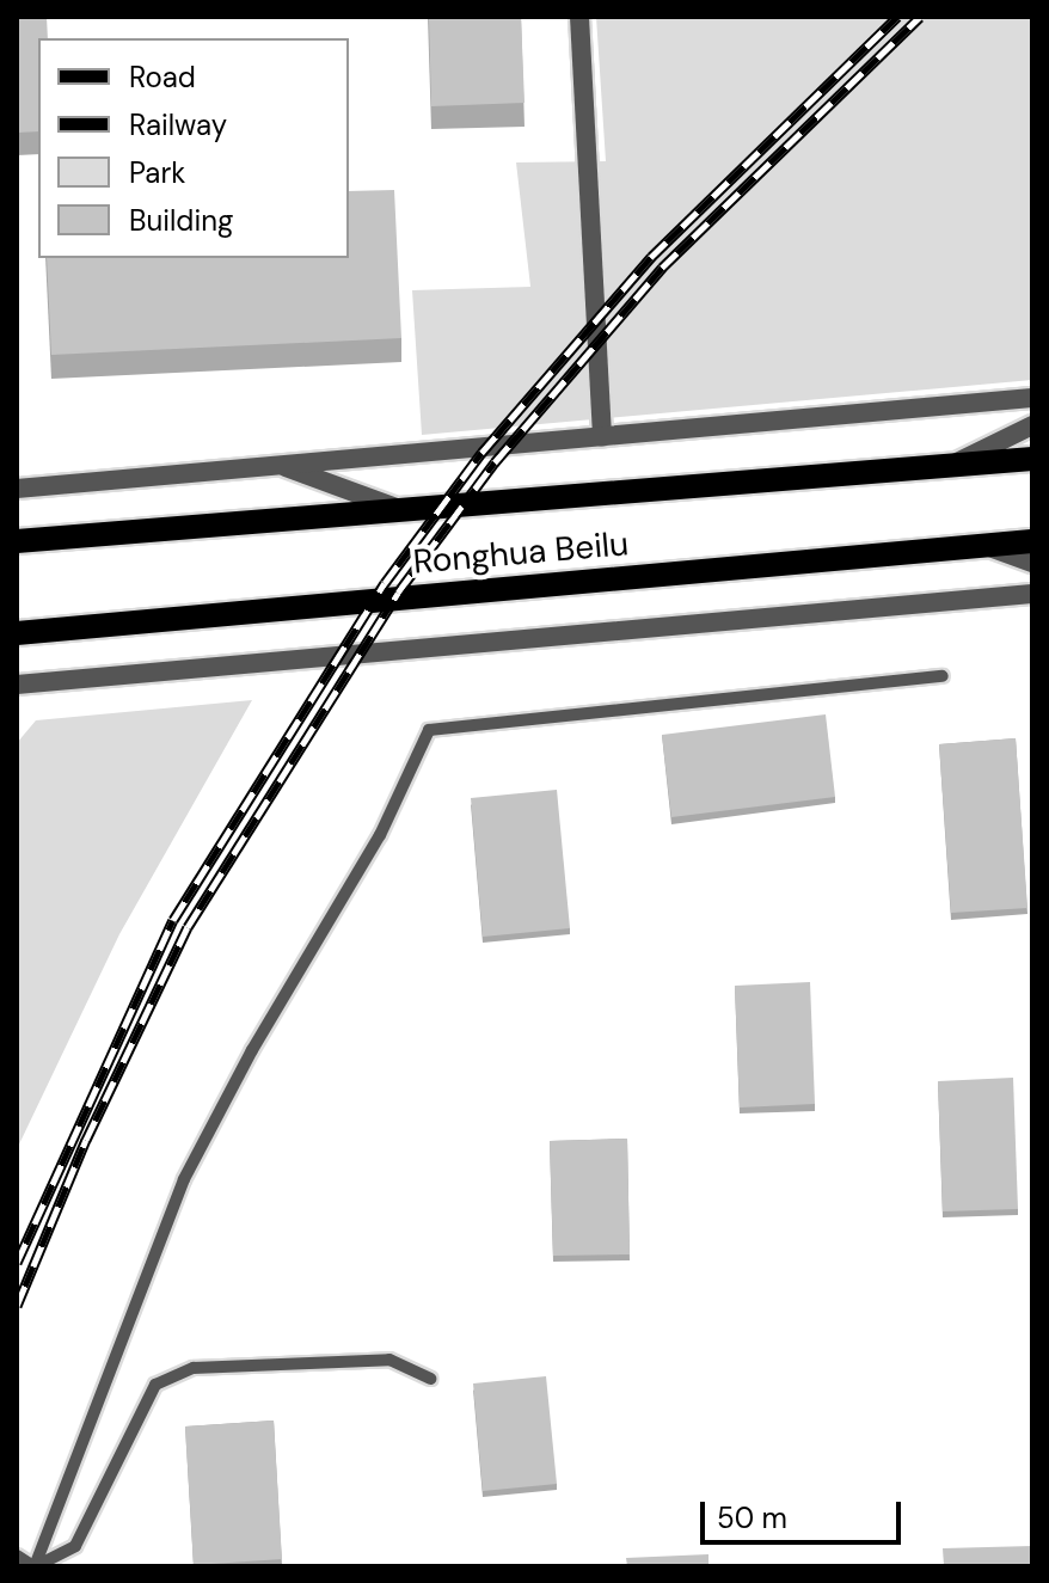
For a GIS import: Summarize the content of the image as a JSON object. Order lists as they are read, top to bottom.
{
  "streets": {
    "main road": ["Ronghua Beilu"]
  },
  "legend": [
    "Road",
    "Railway",
    "Park",
    "Building"
  ],
  "scale_bar": "50 m"
}
